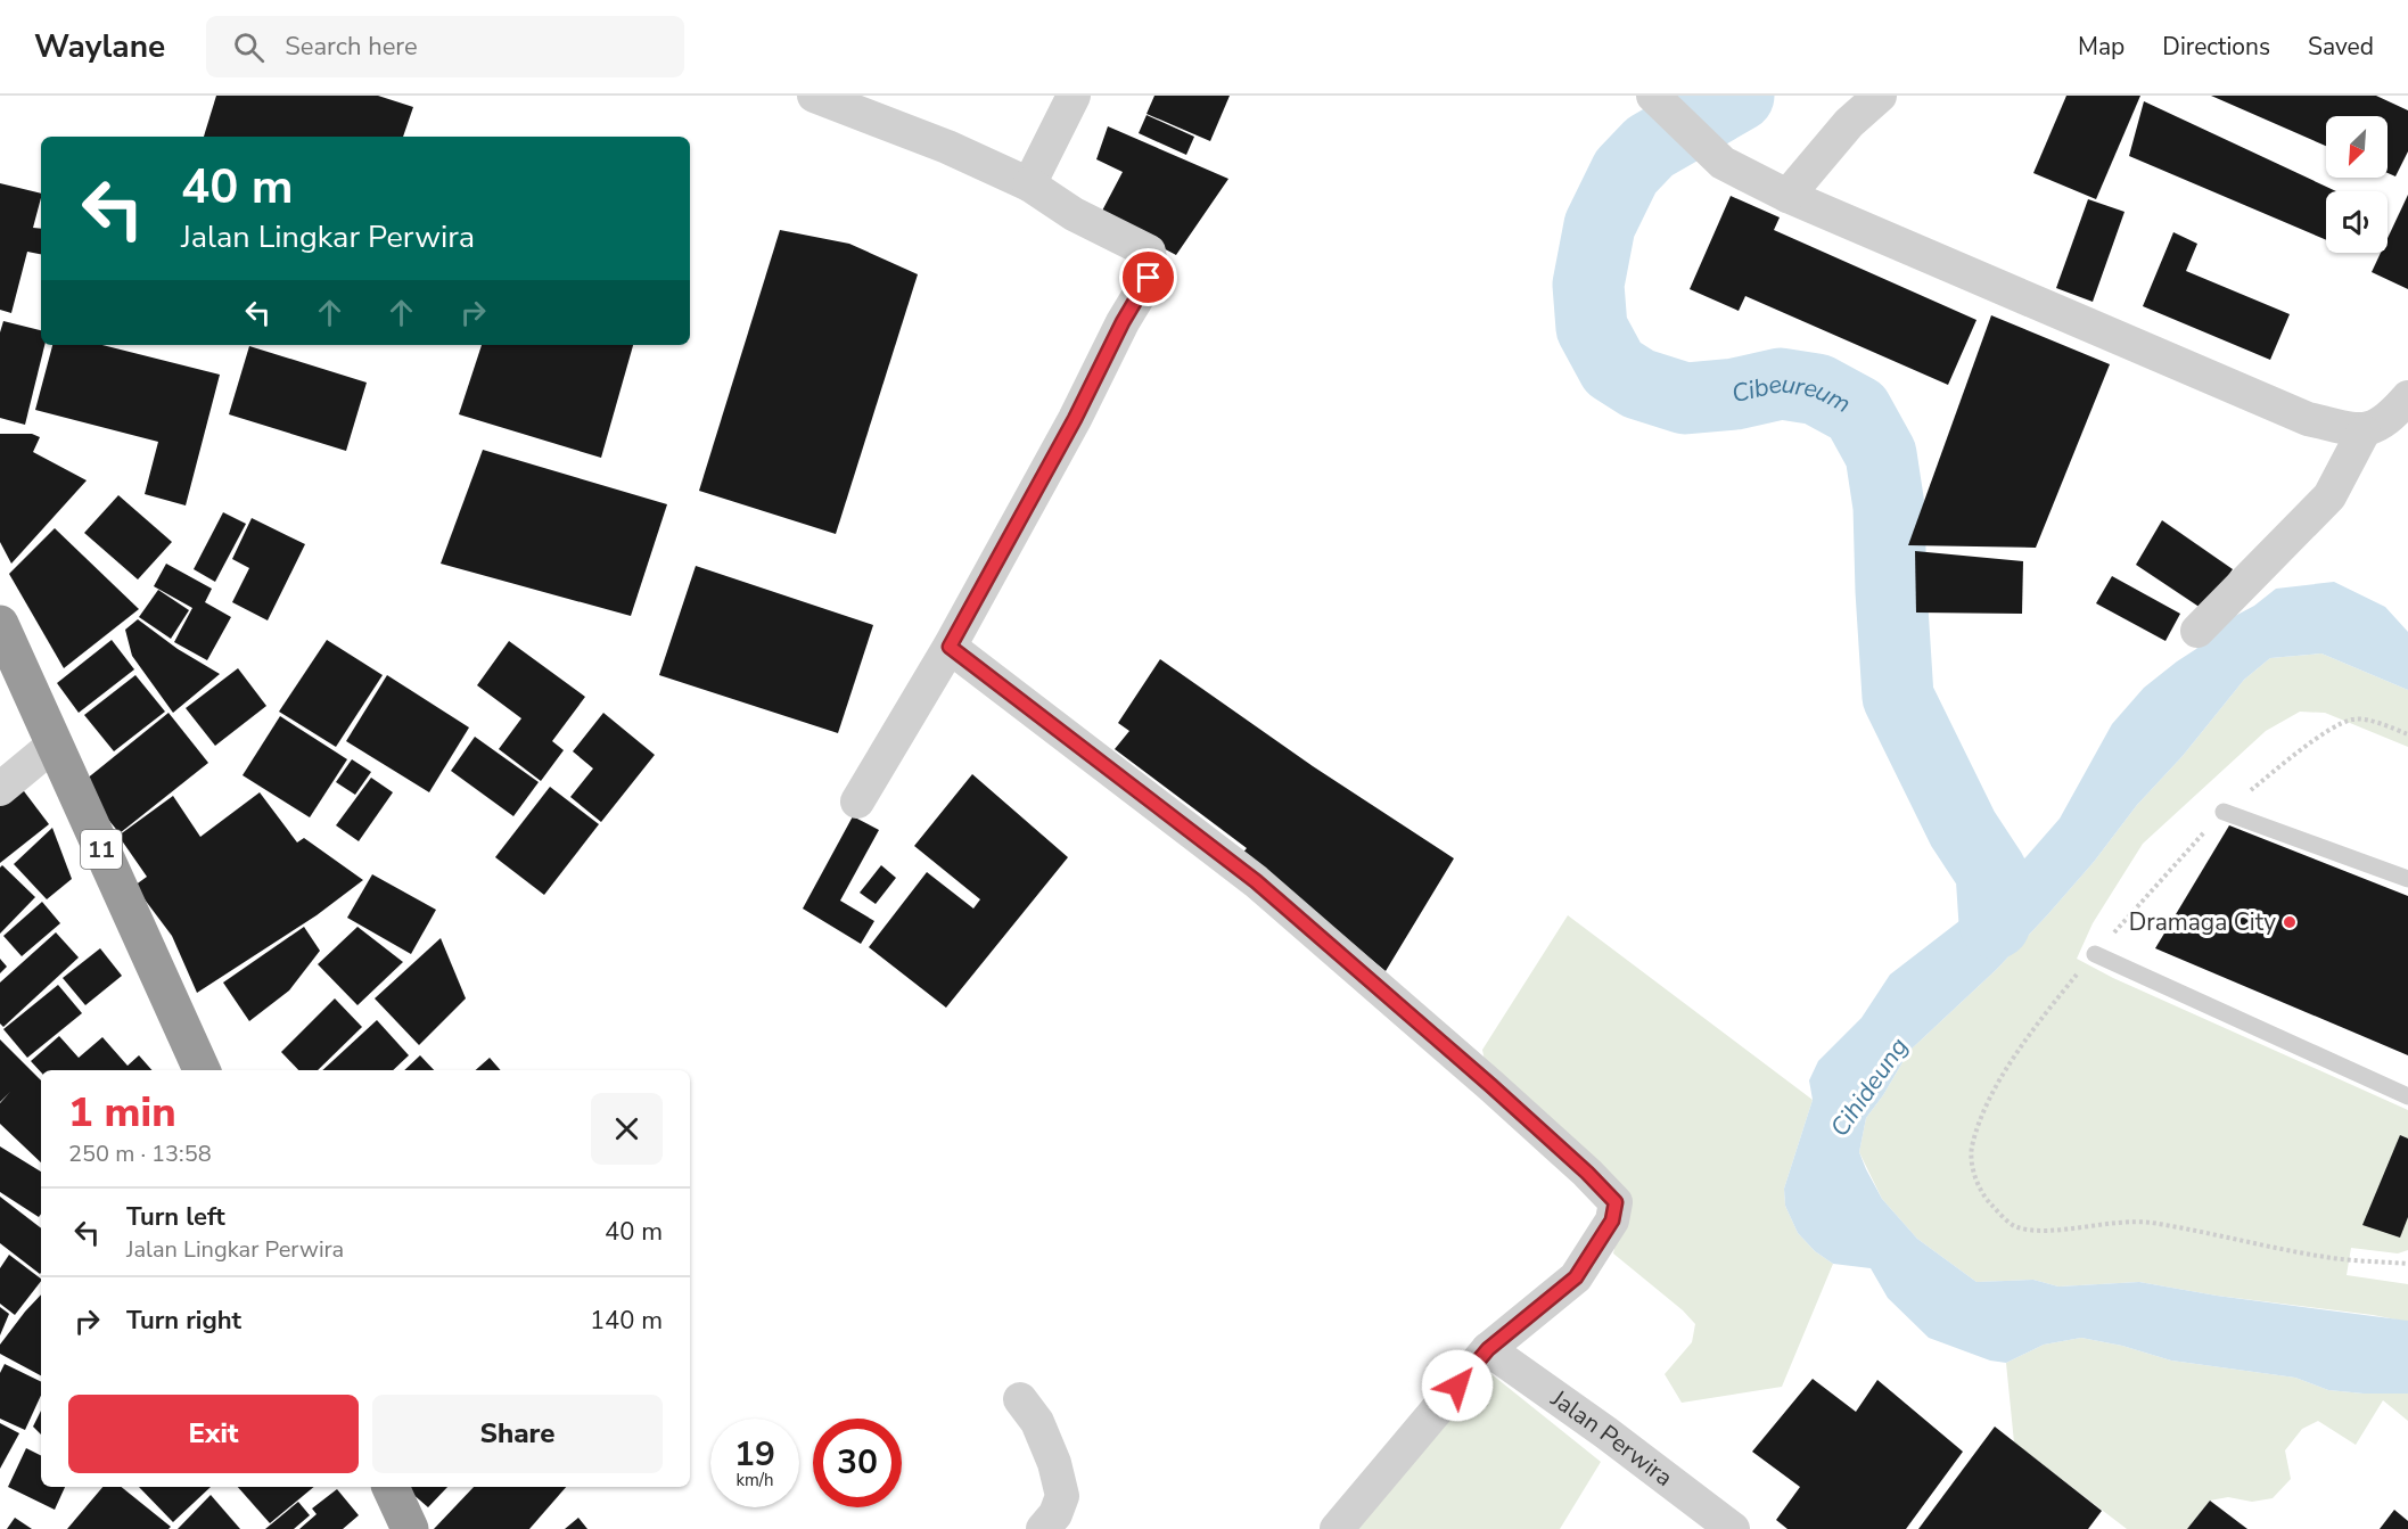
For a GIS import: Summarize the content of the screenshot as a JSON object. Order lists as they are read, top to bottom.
{
  "streets": {
    "highway": ["11"],
    "street": ["Jalan Perwira"]
  },
  "water": ["Cibeureum", "Cihideung"],
  "places": ["Dramaga City"],
  "north": "bottom left",
  "page": {
    "header": "Waylane",
    "search": "Search here",
    "nav": ["Map", "Directions", "Saved"],
    "turn": ["40 m", "Jalan Lingkar Perwira"],
    "heading": ["1 min", "250 m · 13:58"],
    "list": [
      {
        "name": "Turn left",
        "note": "Jalan Lingkar Perwira",
        "value": "40 m"
      },
      {
        "name": "Turn right",
        "value": "140 m"
      }
    ],
    "buttons": ["Exit", "Share"],
    "speed": "19 km/h",
    "limit": "30"
  }
}
